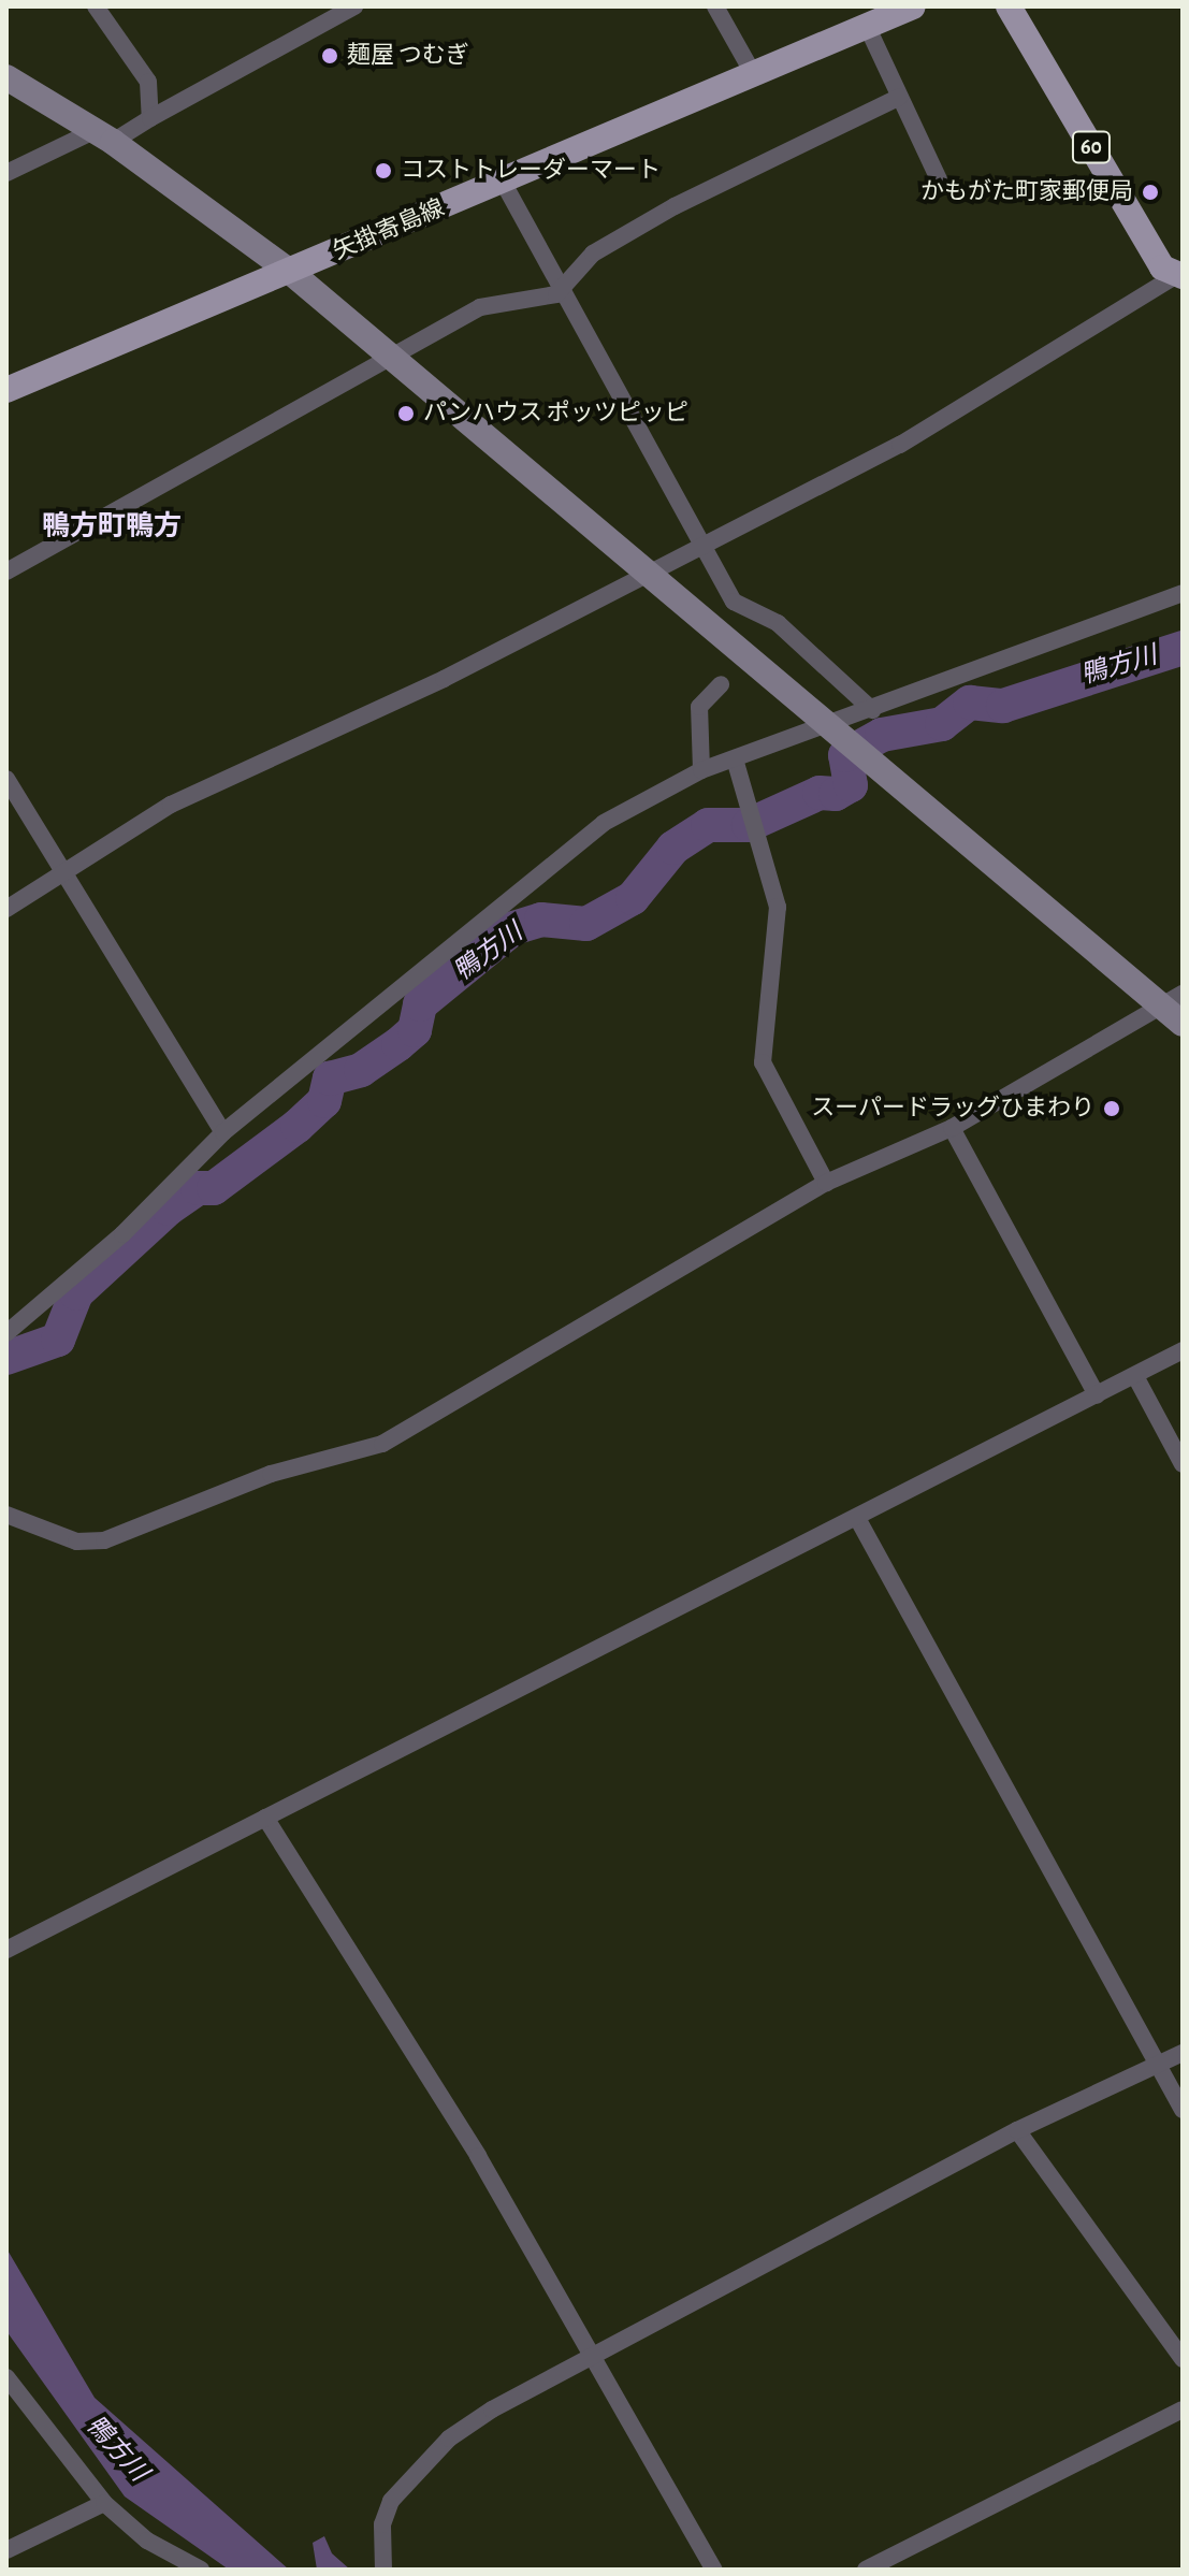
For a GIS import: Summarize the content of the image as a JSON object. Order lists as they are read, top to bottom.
{
  "streets": {
    "main road": ["60", "矢掛寄島線"]
  },
  "districts": ["鴨方町鴨方"],
  "water": ["鴨方川"],
  "places": [
    "麺屋 つむぎ",
    "コストトレーダーマート",
    "かもがた町家郵便局",
    "パンハウス ポッツピッピ",
    "スーパードラッグひまわり"
  ]
}
